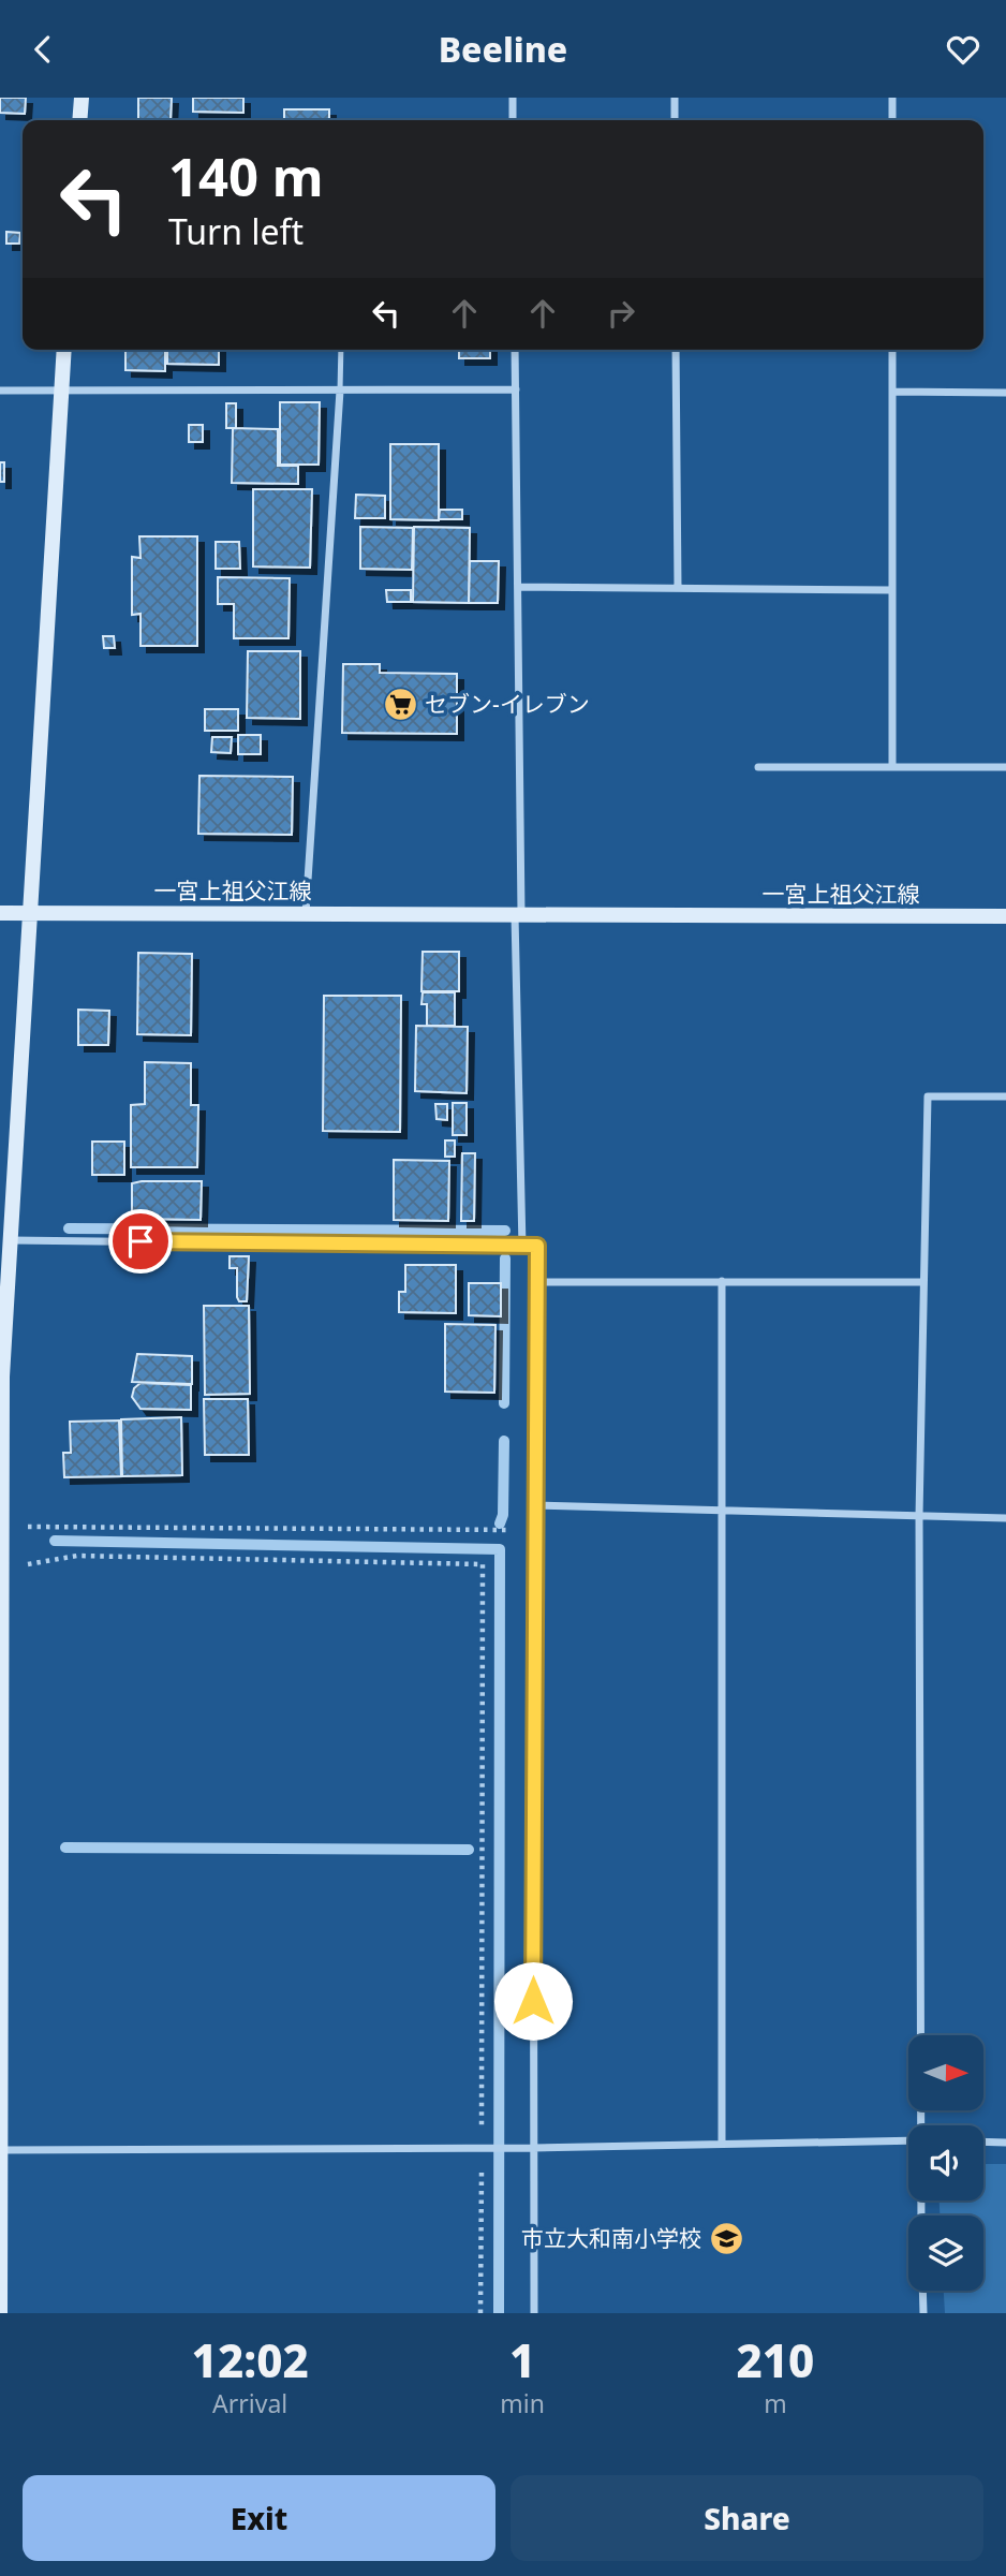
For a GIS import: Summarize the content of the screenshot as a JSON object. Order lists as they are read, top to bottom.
{
  "streets": {
    "main road": ["一宮上祖父江線"]
  },
  "places": {
    "supermarket": ["セブン-イレブン"],
    "school or university": ["市立大和南小学校"]
  },
  "north": "right",
  "page": {
    "header": "Beeline",
    "turn": ["140 m", "Turn left"],
    "eta": [
      "12:02",
      "Arrival",
      "1",
      "min",
      "210",
      "m"
    ],
    "buttons": ["Exit", "Share"]
  }
}
